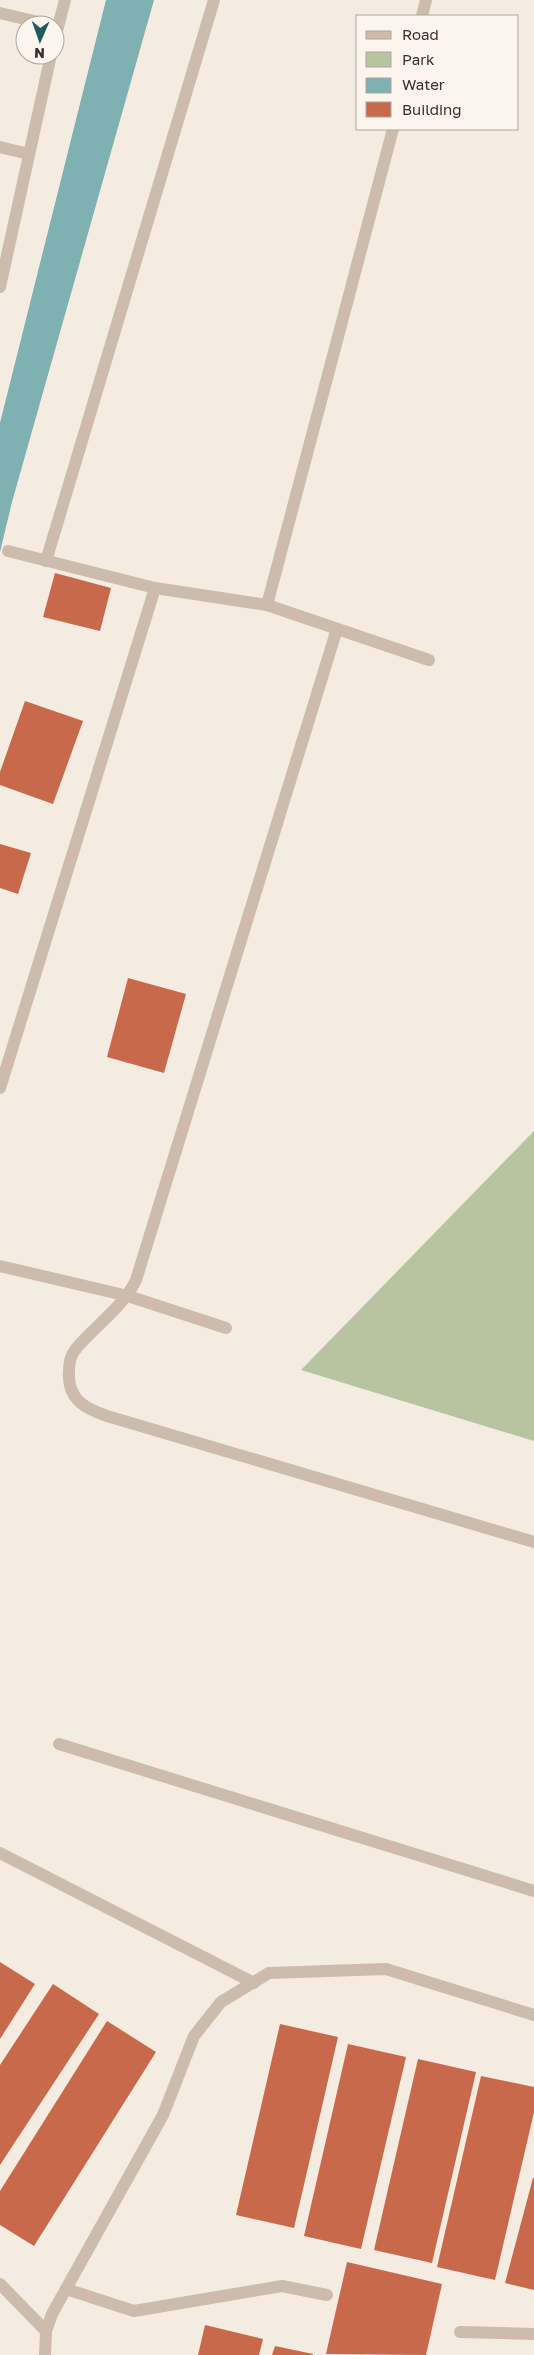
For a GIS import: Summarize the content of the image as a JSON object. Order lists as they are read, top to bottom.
{
  "legend": [
    "Road",
    "Park",
    "Water",
    "Building"
  ],
  "north": "bottom"
}
